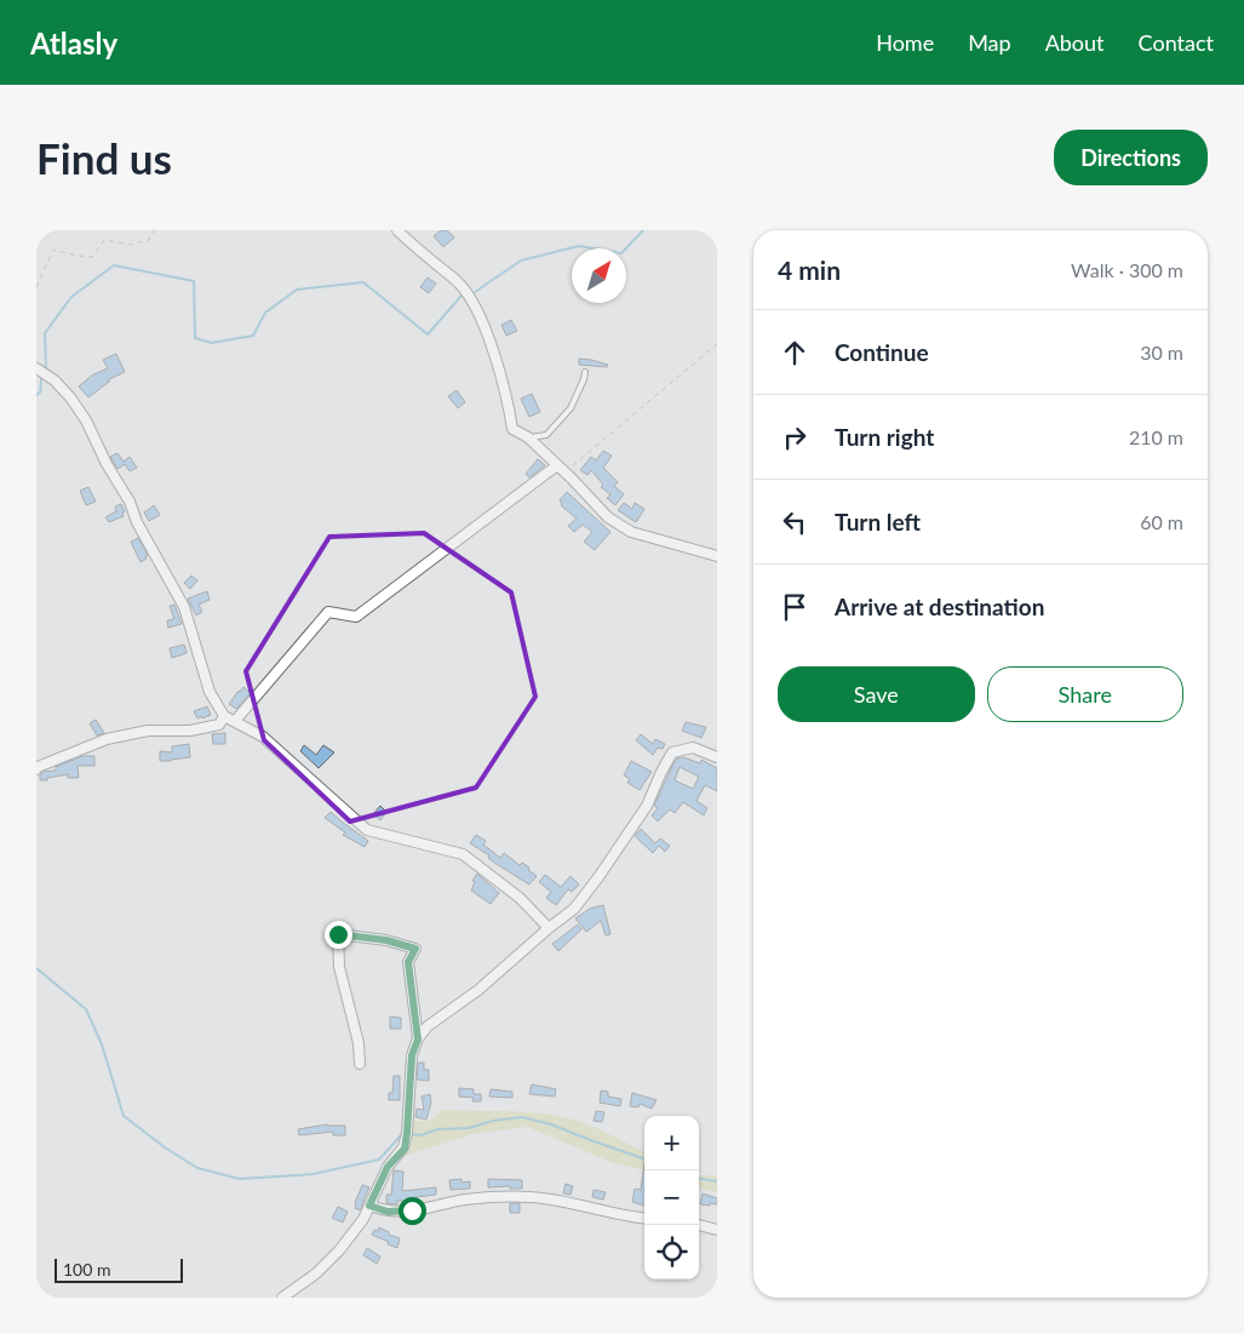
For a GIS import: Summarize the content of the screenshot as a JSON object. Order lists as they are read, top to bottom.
{
  "scale_bar": "100 m",
  "north": "top right",
  "page": {
    "header": "Atlasly",
    "nav": [
      "Home",
      "Map",
      "About",
      "Contact"
    ],
    "buttons": [
      "Directions",
      ["Save", "Share"]
    ],
    "title": "Find us",
    "heading": ["4 min", "Walk · 300 m"],
    "list": [
      ["Continue", "30 m"],
      ["Turn right", "210 m"],
      ["Turn left", "60 m"],
      "Arrive at destination"
    ],
    "map_buttons": ["+", "−"],
    "scale": "100 m"
  }
}
